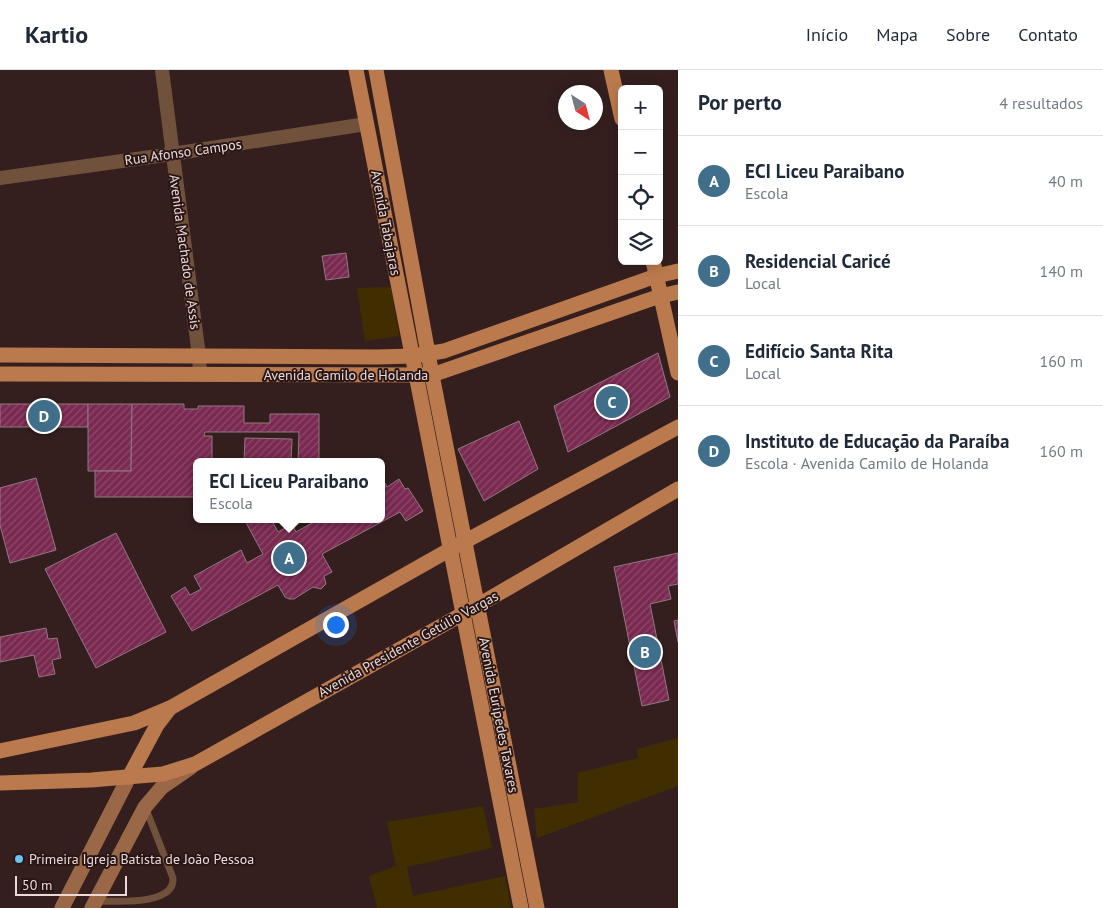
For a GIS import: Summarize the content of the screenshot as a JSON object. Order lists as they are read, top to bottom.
{
  "streets": {
    "main road": [
      "Avenida Tabajaras",
      "Avenida Camilo de Holanda",
      "Avenida Presidente Getúlio Vargas",
      "Avenida Eurípedes Tavares"
    ],
    "street": ["Rua Afonso Campos", "Avenida Machado de Assis"]
  },
  "crossings": [
    ["Rua Afonso Campos", "Avenida Tabajaras"],
    ["Rua Afonso Campos", "Avenida Machado de Assis"],
    ["Avenida Tabajaras", "Avenida Camilo de Holanda"],
    ["Avenida Tabajaras", "Avenida Eurípedes Tavares"],
    ["Avenida Machado de Assis", "Avenida Camilo de Holanda"],
    ["Avenida Camilo de Holanda", "Avenida Eurípedes Tavares"],
    ["Avenida Presidente Getúlio Vargas", "Avenida Eurípedes Tavares"]
  ],
  "places": ["Primeira Igreja Batista de João Pessoa"],
  "scale_bar": "50 m",
  "north": "bottom right",
  "page": {
    "header": "Kartio",
    "nav": [
      "Início",
      "Mapa",
      "Sobre",
      "Contato"
    ],
    "heading": ["Por perto", "4 resultados"],
    "map_buttons": ["+", "−"],
    "list": [
      {
        "mark": "A",
        "name": "ECI Liceu Paraibano",
        "note": "Escola",
        "value": "40 m"
      },
      {
        "mark": "B",
        "name": "Residencial Caricé",
        "note": "Local",
        "value": "140 m"
      },
      {
        "mark": "C",
        "name": "Edifício Santa Rita",
        "note": "Local",
        "value": "160 m"
      },
      {
        "mark": "D",
        "name": "Instituto de Educação da Paraíba",
        "note": "Escola · Avenida Camilo de Holanda",
        "value": "160 m"
      }
    ],
    "pins": [
      "C",
      "D",
      "A",
      "B"
    ],
    "popup": ["ECI Liceu Paraibano", "Escola"],
    "scale": "50 m"
  }
}
